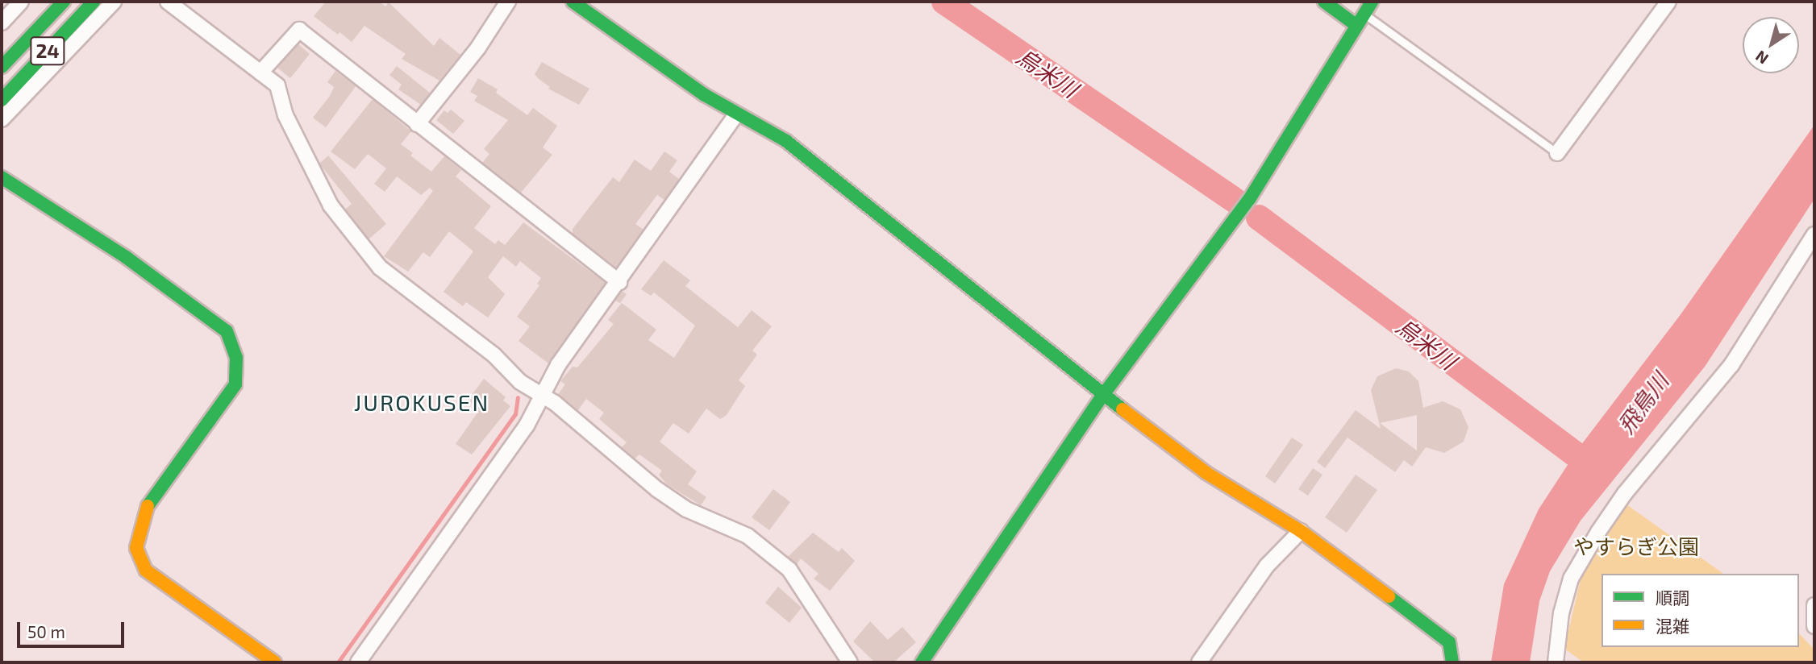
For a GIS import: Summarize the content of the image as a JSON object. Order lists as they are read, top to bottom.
{
  "streets": {
    "main road": ["24"]
  },
  "districts": ["JUROKUSEN"],
  "water": ["烏米川", "飛鳥川"],
  "parks": ["やすらぎ公園"],
  "legend": ["順調", "混雑"],
  "scale_bar": "50 m",
  "north": "bottom left"
}
